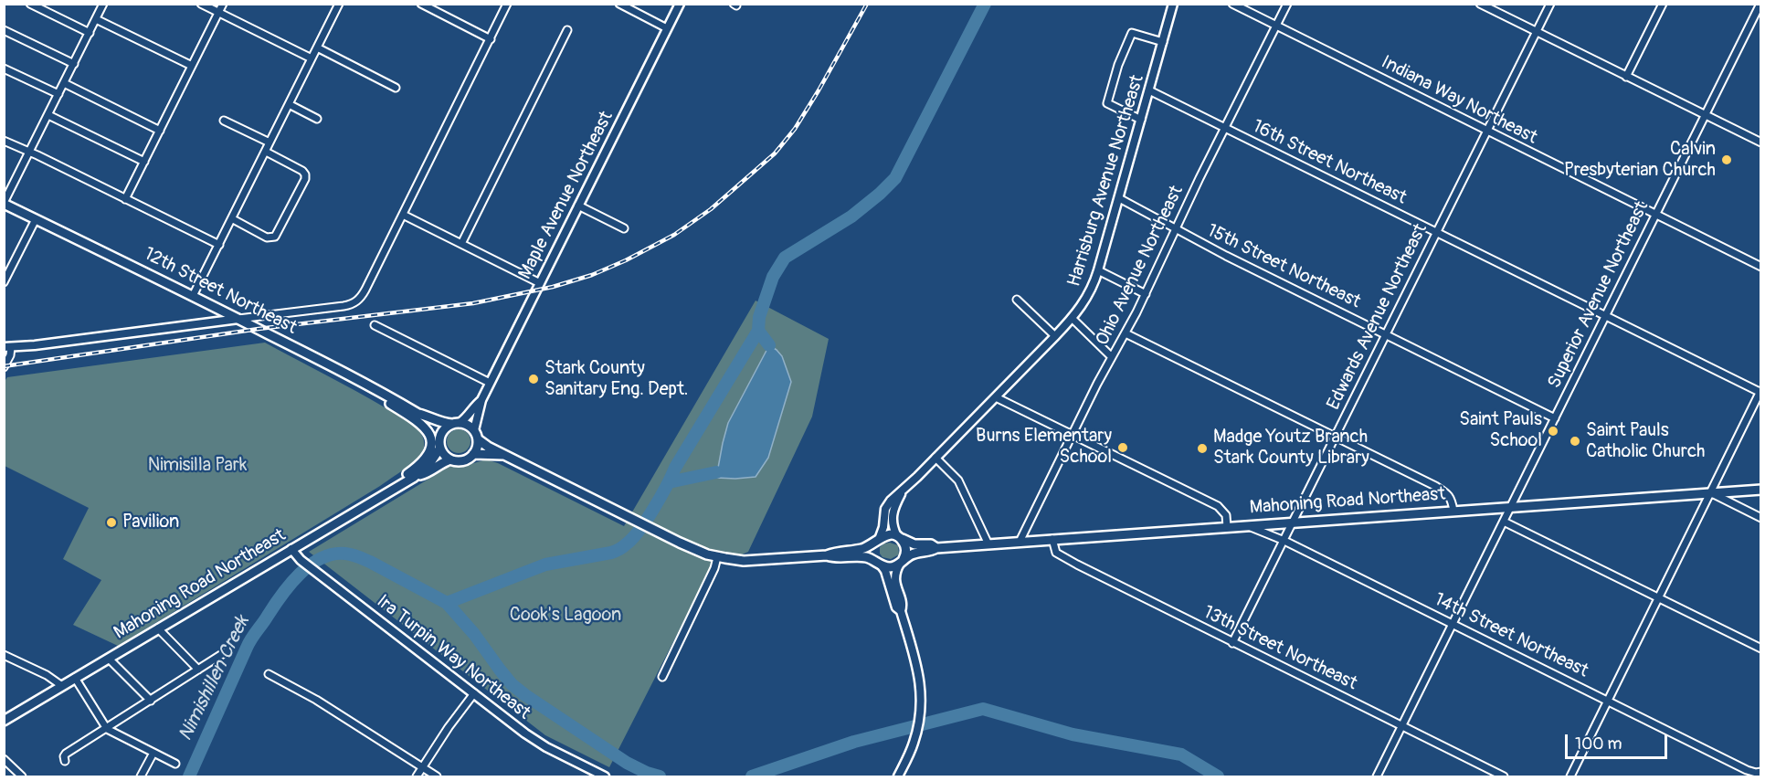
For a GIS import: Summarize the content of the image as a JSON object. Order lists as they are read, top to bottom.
{
  "streets": {
    "main road": ["12th Street Northeast", "Mahoning Road Northeast"],
    "street": [
      "Indiana Way Northeast",
      "16th Street Northeast",
      "Harrisburg Avenue Northeast",
      "Maple Avenue Northeast",
      "Ohio Avenue Northeast",
      "15th Street Northeast",
      "Superior Avenue Northeast",
      "Edwards Avenue Northeast",
      "14th Street Northeast",
      "13th Street Northeast",
      "Ira Turpin Way Northeast"
    ]
  },
  "crossings": [
    ["Indiana Way Northeast", "Ohio Avenue Northeast"],
    ["Indiana Way Northeast", "Superior Avenue Northeast"],
    ["Indiana Way Northeast", "Edwards Avenue Northeast"],
    ["16th Street Northeast", "Harrisburg Avenue Northeast"],
    ["16th Street Northeast", "Ohio Avenue Northeast"],
    ["16th Street Northeast", "Superior Avenue Northeast"],
    ["16th Street Northeast", "Edwards Avenue Northeast"],
    ["Harrisburg Avenue Northeast", "15th Street Northeast"],
    ["Harrisburg Avenue Northeast", "Mahoning Road Northeast"],
    ["Maple Avenue Northeast", "12th Street Northeast"],
    ["Maple Avenue Northeast", "Mahoning Road Northeast"],
    ["Ohio Avenue Northeast", "15th Street Northeast"],
    ["Ohio Avenue Northeast", "Mahoning Road Northeast"],
    ["15th Street Northeast", "Superior Avenue Northeast"],
    ["15th Street Northeast", "Edwards Avenue Northeast"],
    ["12th Street Northeast", "Mahoning Road Northeast"],
    ["Superior Avenue Northeast", "Mahoning Road Northeast"],
    ["Superior Avenue Northeast", "14th Street Northeast"],
    ["Superior Avenue Northeast", "13th Street Northeast"],
    ["Edwards Avenue Northeast", "Mahoning Road Northeast"],
    ["Edwards Avenue Northeast", "14th Street Northeast"],
    ["Edwards Avenue Northeast", "13th Street Northeast"],
    ["Mahoning Road Northeast", "14th Street Northeast"],
    ["Mahoning Road Northeast", "13th Street Northeast"],
    ["Mahoning Road Northeast", "Ira Turpin Way Northeast"]
  ],
  "water": ["Nimishillen Creek"],
  "parks": ["Nimisilla Park", "Cook's Lagoon"],
  "places": [
    "Calvin Presbyterian Church",
    "Stark County Sanitary Eng. Dept.",
    "Saint Pauls School",
    "Saint Pauls Catholic Church",
    "Burns Elementary School",
    "Madge Youtz Branch Stark County Library",
    "Pavilion"
  ],
  "scale_bar": "100 m"
}
